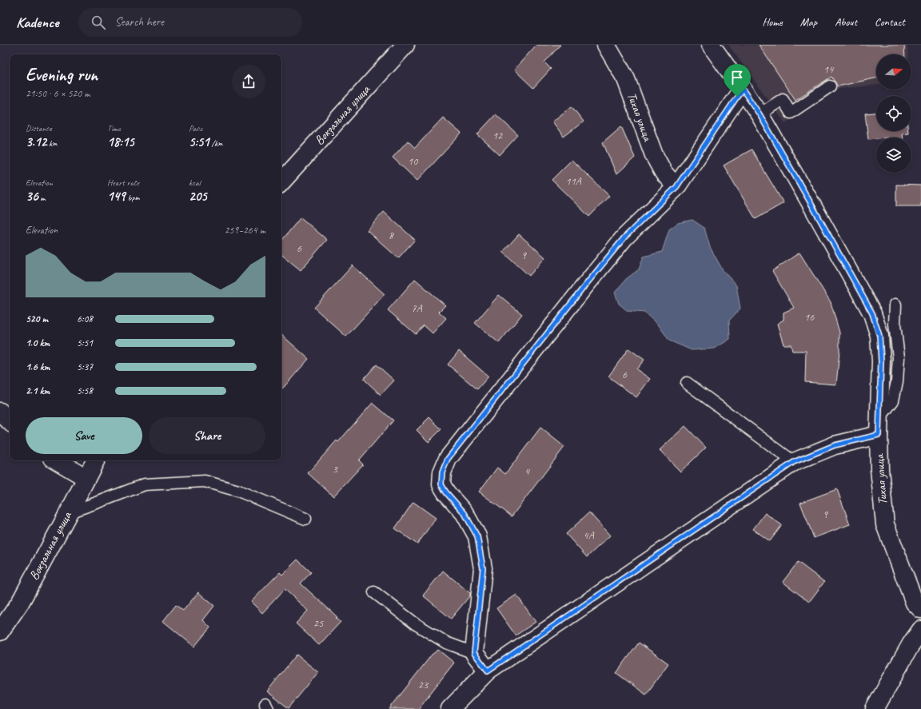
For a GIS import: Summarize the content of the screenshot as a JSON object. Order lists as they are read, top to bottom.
{
  "streets": {
    "street": ["Вокзальная улица", "Тихая улица"]
  },
  "house_numbers": [
    "14",
    "12",
    "10",
    "11А",
    "8",
    "6",
    "9",
    "7А",
    "16",
    "6",
    "3",
    "4",
    "9",
    "4А",
    "25",
    "23"
  ],
  "north": "right",
  "page": {
    "header": "Kadence",
    "search": "Search here",
    "nav": [
      "Home",
      "Map",
      "About",
      "Contact"
    ],
    "heading": ["Evening run", "21:50 · 6 × 520 m"],
    "stats": [
      ["Distance", "3.12 km"],
      ["Time", "18:15"],
      ["Pace", "5:51 /km"],
      ["Elevation", "36 m"],
      ["Heart rate", "149 bpm"],
      ["kcal", "205"]
    ],
    "chart": ["Elevation", "259–264 m"],
    "list": [
      {
        "name": "520 m",
        "note": "6:08"
      },
      {
        "name": "1.0 km",
        "note": "5:51"
      },
      {
        "name": "1.6 km",
        "note": "5:37"
      },
      {
        "name": "2.1 km",
        "note": "5:58"
      }
    ],
    "buttons": ["Save", "Share"]
  }
}
